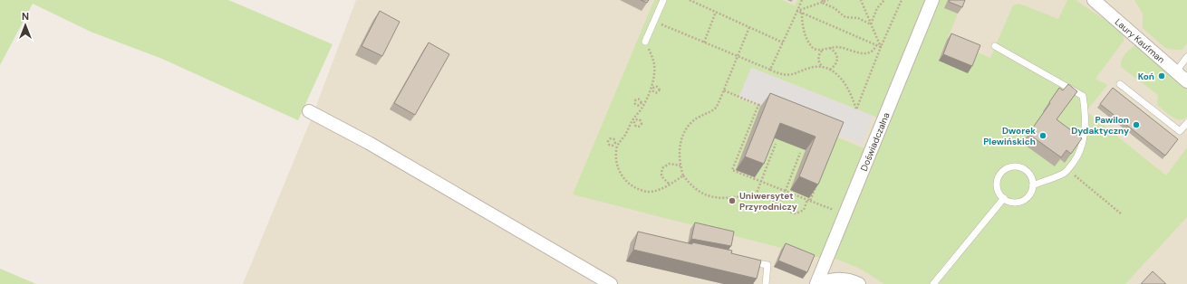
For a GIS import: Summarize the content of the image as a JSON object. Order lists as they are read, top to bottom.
{
  "streets": {
    "street": ["Laury Kaufman", "Doświadczalna"]
  },
  "places": [
    "Koń",
    "Pawilon Dydaktyczny",
    "Dworek Plewińskich",
    "Uniwersytet Przyrodniczy"
  ],
  "north": "top"
}
